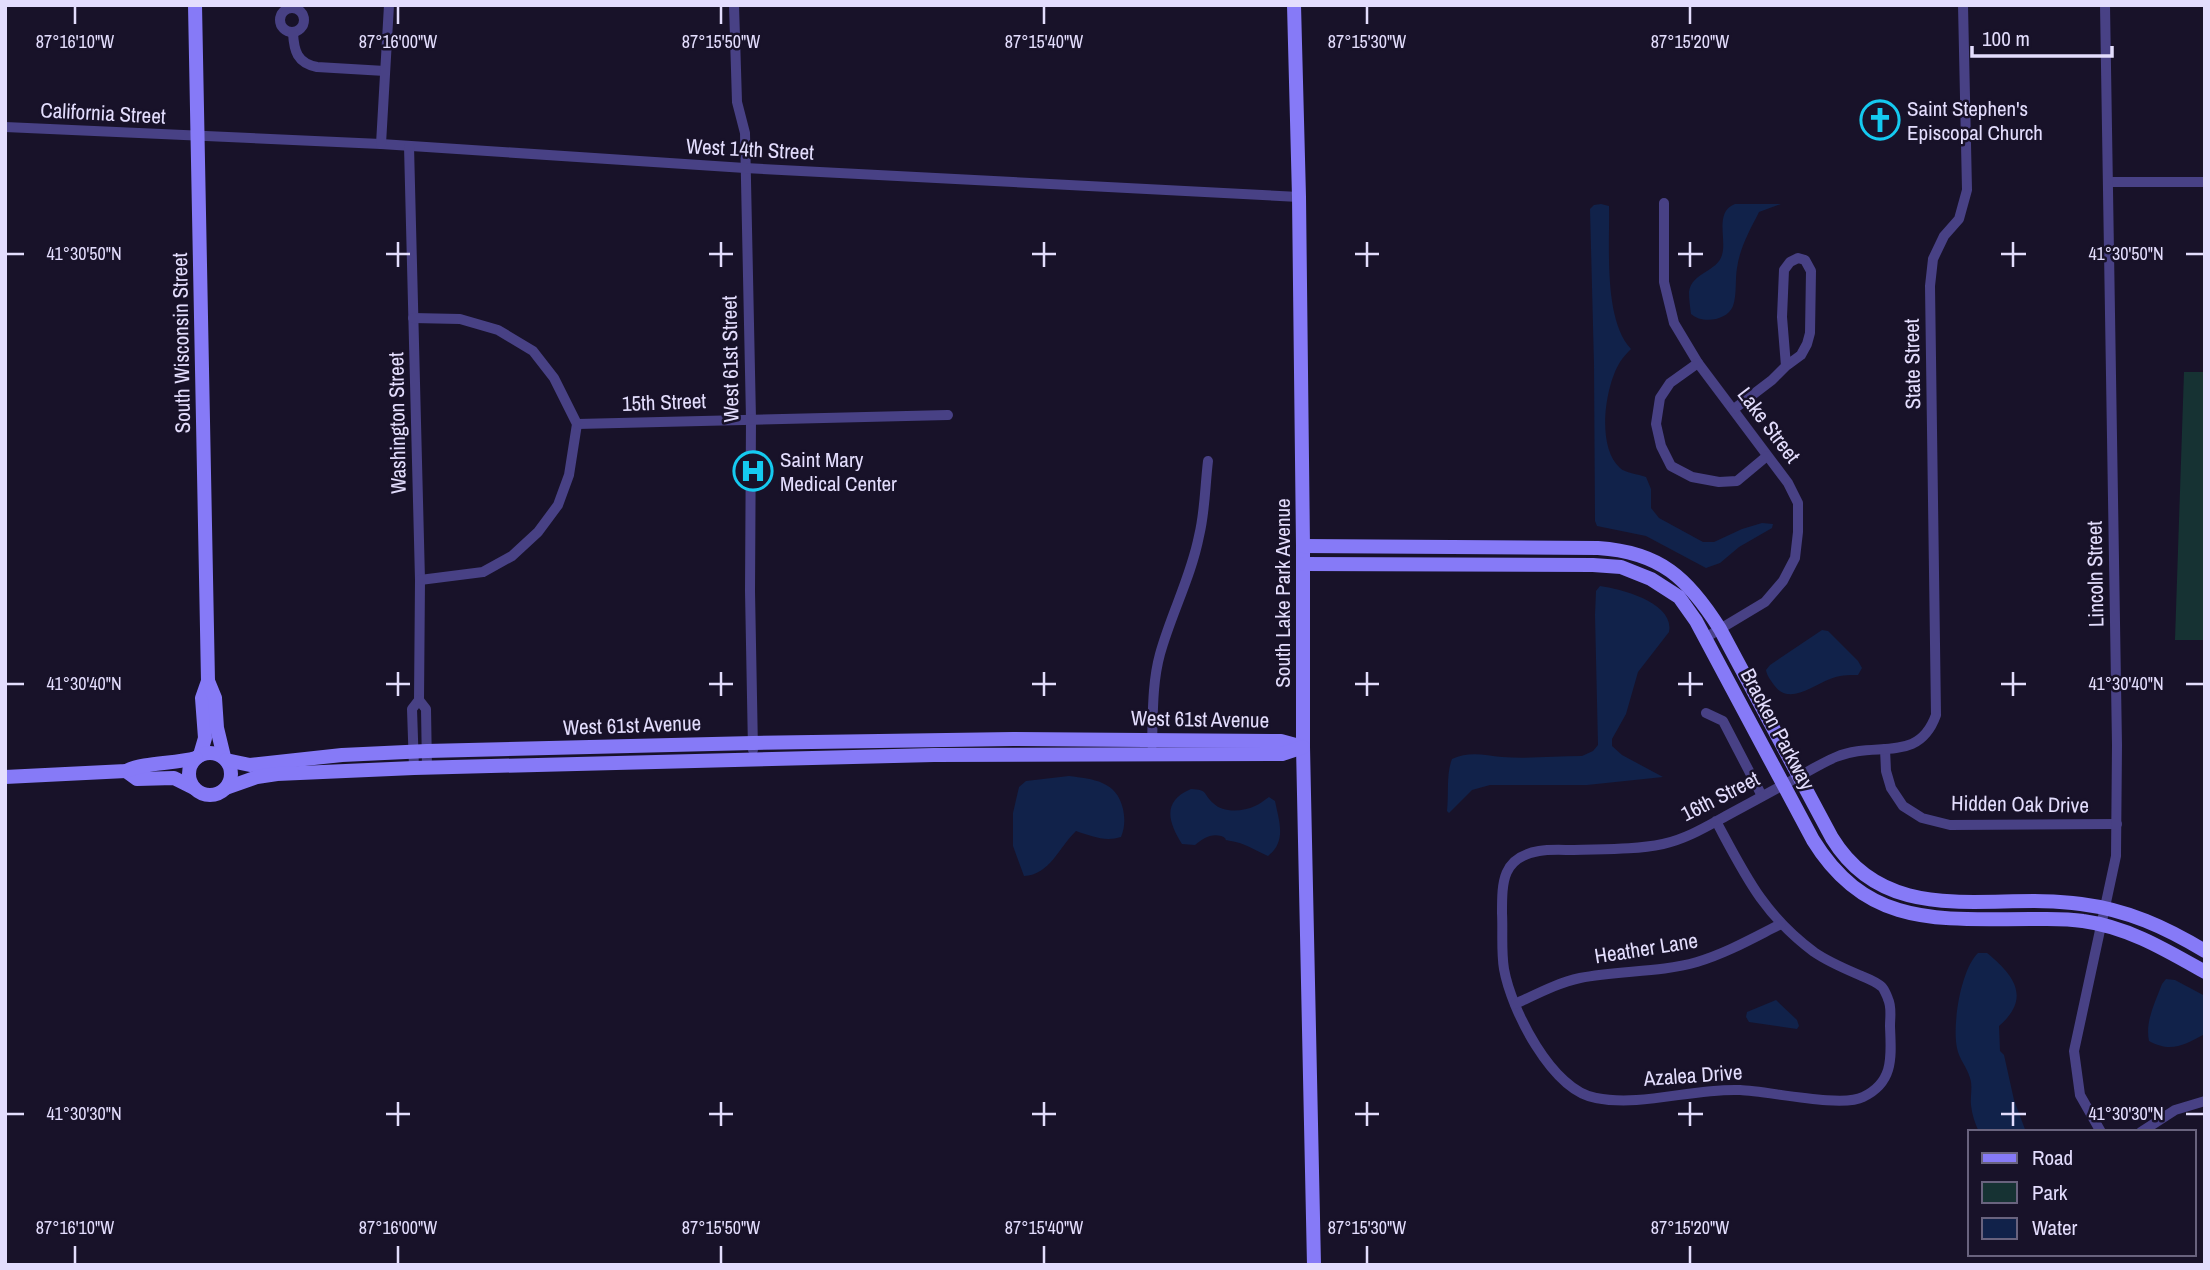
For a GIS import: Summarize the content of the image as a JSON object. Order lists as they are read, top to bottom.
{
  "streets": {
    "main road": [
      "South Wisconsin Street",
      "South Lake Park Avenue",
      "West 61st Avenue",
      "Bracken Parkway"
    ],
    "street": [
      "California Street",
      "West 14th Street",
      "West 61st Street",
      "State Street",
      "15th Street",
      "Washington Street",
      "Lake Street",
      "Lincoln Street",
      "16th Street",
      "Hidden Oak Drive",
      "Heather Lane",
      "Azalea Drive"
    ]
  },
  "crossings": [
    ["California Street", "West 14th Street"],
    ["California Street", "South Wisconsin Street"],
    ["West 14th Street", "South Wisconsin Street"],
    ["West 14th Street", "West 61st Street"],
    ["West 14th Street", "Washington Street"],
    ["West 14th Street", "South Lake Park Avenue"],
    ["South Wisconsin Street", "West 61st Avenue"],
    ["West 61st Street", "15th Street"],
    ["West 61st Street", "West 61st Avenue"],
    ["State Street", "16th Street"],
    ["Washington Street", "West 61st Avenue"],
    ["Lake Street", "Bracken Parkway"],
    ["Lincoln Street", "Bracken Parkway"],
    ["Lincoln Street", "Hidden Oak Drive"],
    ["South Lake Park Avenue", "West 61st Avenue"],
    ["South Lake Park Avenue", "Bracken Parkway"],
    ["Bracken Parkway", "16th Street"],
    ["16th Street", "Hidden Oak Drive"],
    ["16th Street", "Heather Lane"],
    ["16th Street", "Azalea Drive"],
    ["Heather Lane", "Azalea Drive"]
  ],
  "places": {
    "church": ["Saint Stephen's Episcopal Church"],
    "hospital": ["Saint Mary Medical Center"]
  },
  "legend": ["Road", "Park", "Water"],
  "scale_bar": "100 m",
  "coordinates": [
    "87°16'10\"W",
    "87°16'00\"W",
    "87°15'50\"W",
    "87°15'40\"W",
    "87°15'30\"W",
    "87°15'20\"W",
    "41°30'50\"N",
    "41°30'40\"N",
    "41°30'30\"N"
  ]
}
